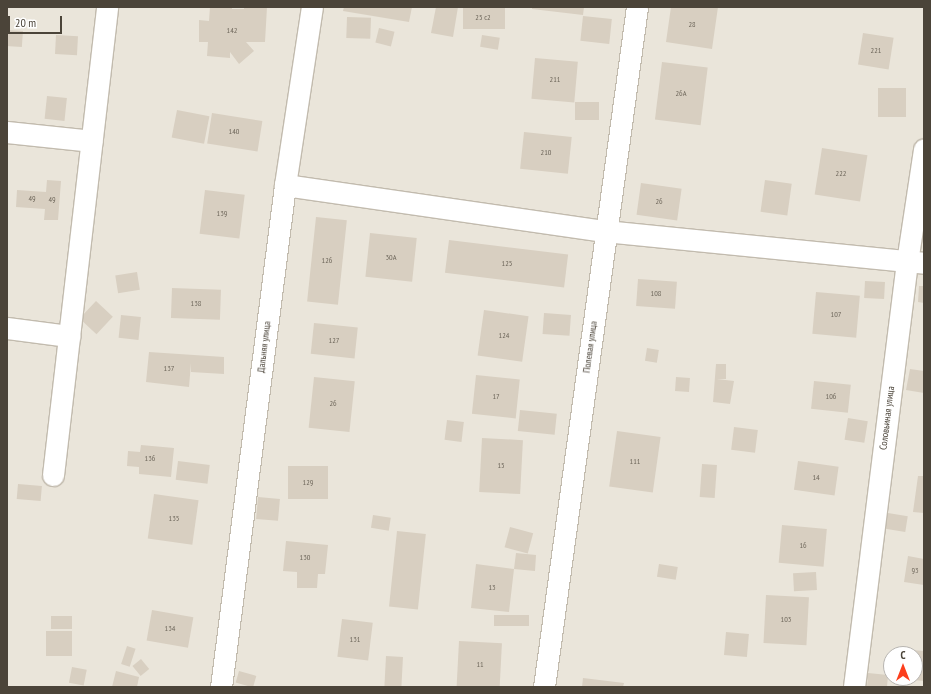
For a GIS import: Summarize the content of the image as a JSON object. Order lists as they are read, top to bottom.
{
  "streets": {
    "street": ["Дальняя улица", "Полевая улица", "Соловьиная улица"]
  },
  "house_numbers": [
    "25 с2",
    "28",
    "142",
    "221",
    "211",
    "26А",
    "140",
    "210",
    "222",
    "49",
    "49",
    "26",
    "139",
    "30А",
    "126",
    "125",
    "108",
    "138",
    "107",
    "124",
    "127",
    "137",
    "17",
    "106",
    "26",
    "136",
    "111",
    "15",
    "14",
    "129",
    "135",
    "16",
    "130",
    "93",
    "13",
    "103",
    "134",
    "131",
    "11"
  ],
  "scale_bar": "20 m",
  "north": "top"
}
